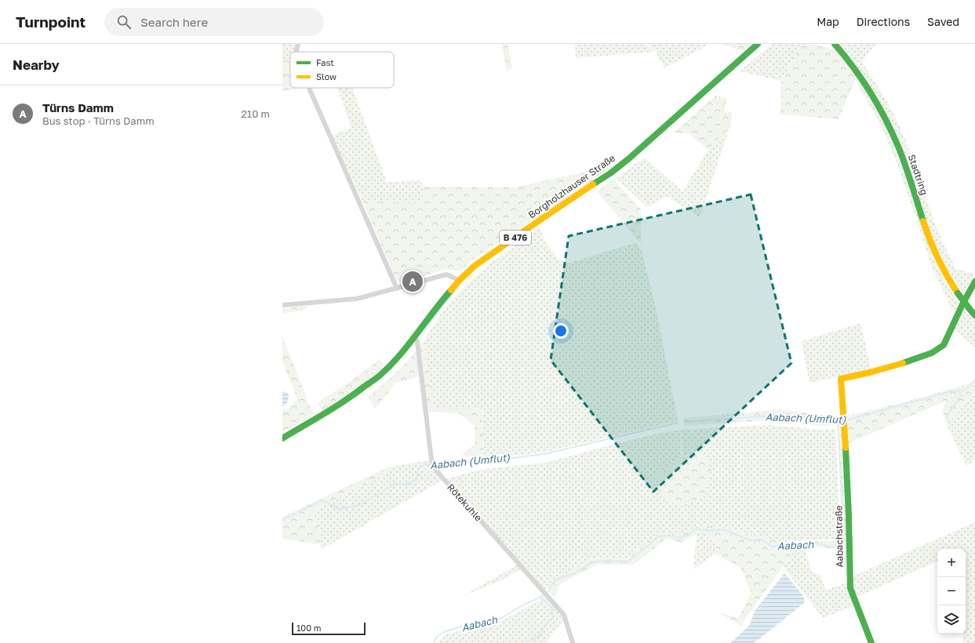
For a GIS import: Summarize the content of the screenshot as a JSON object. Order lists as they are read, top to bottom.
{
  "streets": {
    "street": [
      "Stadtring",
      "Borgholzhauser Straße",
      "B 476",
      "Rötekuhle",
      "Aabachstraße"
    ]
  },
  "crossings": [
    ["Borgholzhauser Straße", "Rötekuhle"]
  ],
  "water": ["Aabach (Umflut)", "Aabach"],
  "legend": ["Fast", "Slow"],
  "scale_bar": "100 m",
  "page": {
    "header": "Turnpoint",
    "search": "Search here",
    "nav": ["Map", "Directions", "Saved"],
    "heading": "Nearby",
    "list": [
      {
        "mark": "A",
        "name": "Türns Damm",
        "note": "Bus stop · Türns Damm",
        "value": "210 m"
      }
    ],
    "pins": "A",
    "map_buttons": ["+", "−"],
    "scale": "100 m"
  }
}
